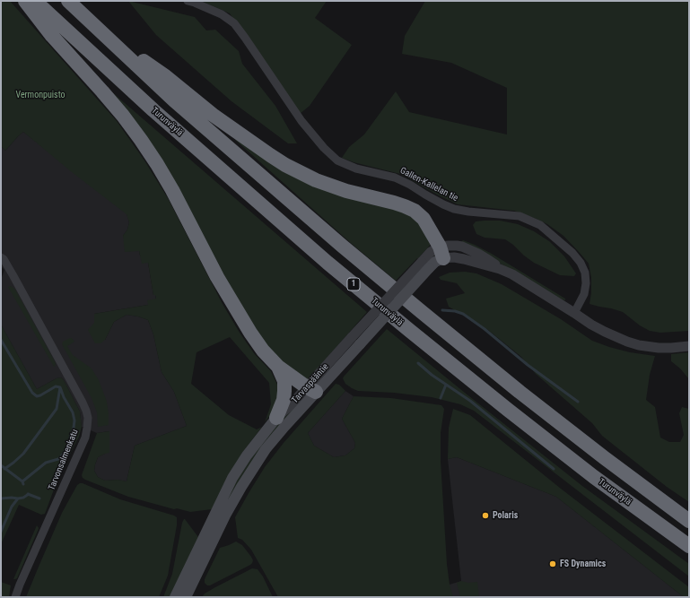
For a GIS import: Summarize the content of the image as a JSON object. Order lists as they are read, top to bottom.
{
  "streets": {
    "highway": ["Turunväylä", "1"],
    "main road": ["Tarvaspääntie"],
    "street": ["Gallen-Kallelan tie", "Tarvonsalmenkatu"]
  },
  "parks": ["Vermonpuisto"],
  "places": ["Polaris", "FS Dynamics"]
}
